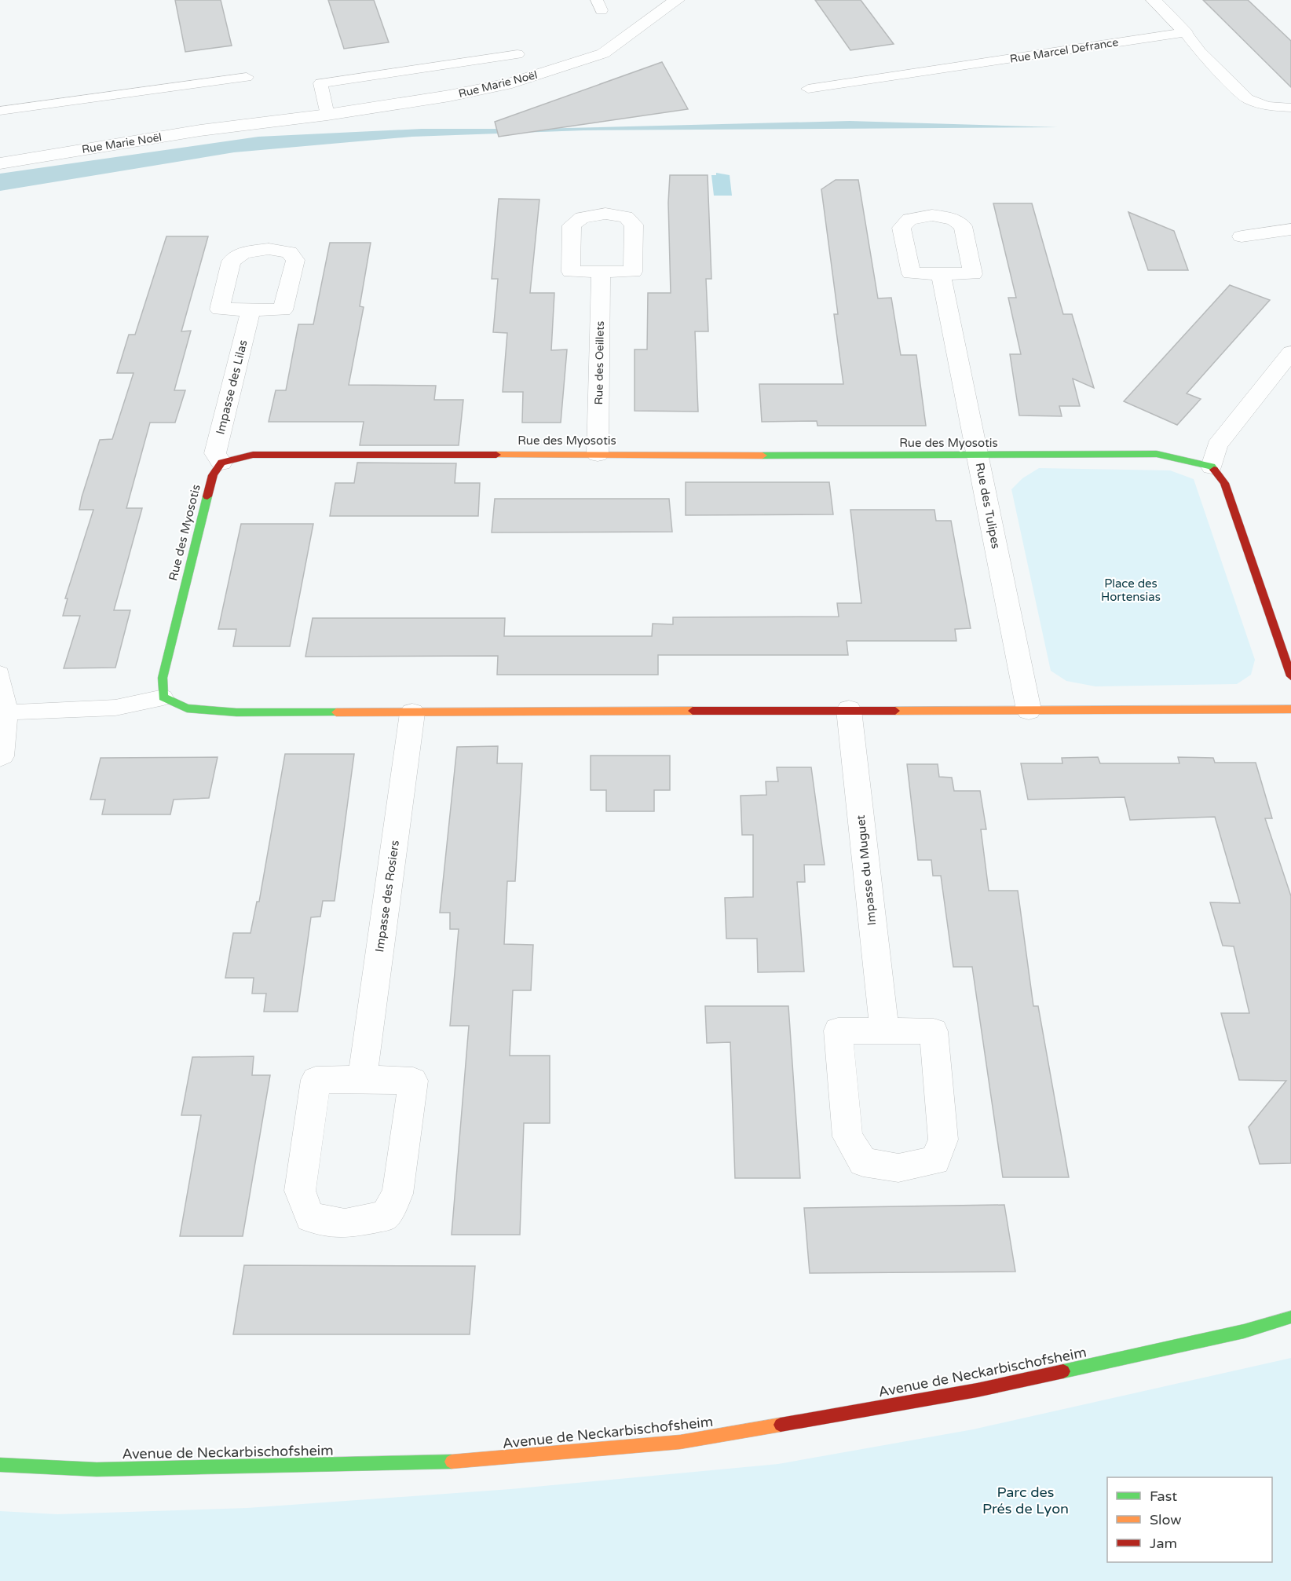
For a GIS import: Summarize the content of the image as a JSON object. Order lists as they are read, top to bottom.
{
  "streets": {
    "street": [
      "Rue Marie Noël",
      "Rue des Oeillets",
      "Impasse des Lilas",
      "Rue des Myosotis",
      "Rue des Tulipes",
      "Impasse du Muguet",
      "Impasse des Rosiers",
      "Avenue de Neckarbischofsheim"
    ],
    "lane": ["Rue Marcel Defrance"]
  },
  "crossings": [
    ["Rue des Oeillets", "Rue des Myosotis"],
    ["Impasse des Lilas", "Rue des Myosotis"],
    ["Rue des Myosotis", "Rue des Tulipes"]
  ],
  "parks": ["Place des Hortensias", "Parc des Prés de Lyon"],
  "legend": ["Fast", "Slow", "Jam"]
}
